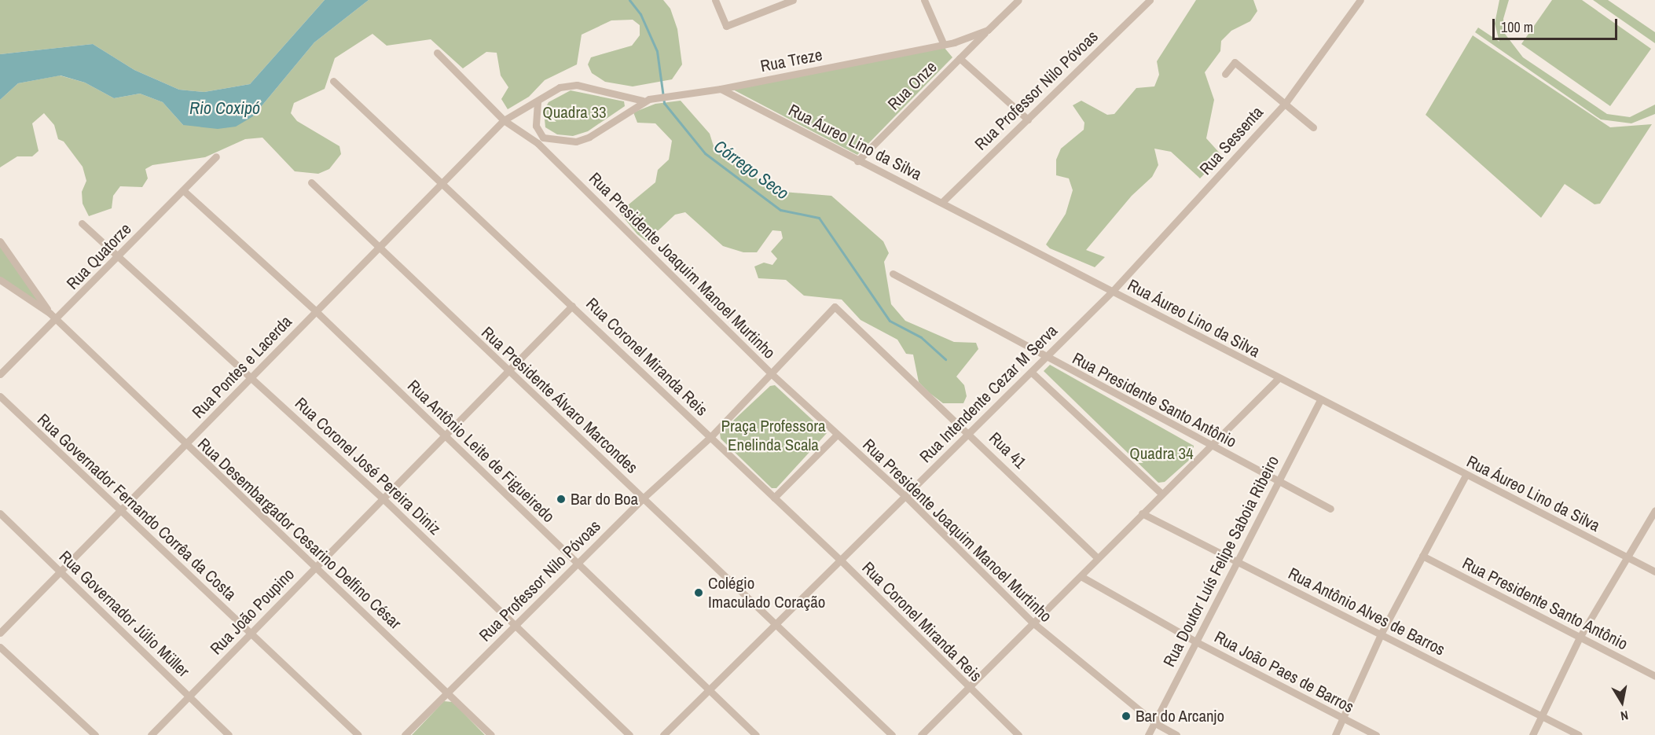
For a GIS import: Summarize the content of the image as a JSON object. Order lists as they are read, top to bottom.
{
  "streets": {
    "street": [
      "Rua Treze",
      "Rua Onze",
      "Rua Professor Nilo Póvoas",
      "Rua Sessenta",
      "Rua Áureo Lino da Silva",
      "Rua Quatorze",
      "Rua Presidente Joaquim Manoel Murtinho",
      "Rua Coronel Miranda Reis",
      "Rua Pontes e Lacerda",
      "Rua Intendente Cezar M Serva",
      "Rua Presidente Álvaro Marcondes",
      "Rua Presidente Santo Antônio",
      "Rua 41",
      "Rua Antônio Leite de Figueiredo",
      "Rua Coronel José Pereira Diniz",
      "Rua Governador Fernando Corrêa da Costa",
      "Rua Desembargador Cesarino Delfino César",
      "Rua Doutor Luís Felipe Saboia Ribeiro",
      "Rua João Poupino",
      "Rua Antônio Alves de Barros",
      "Rua Governador Júlio Müller",
      "Rua João Paes de Barros"
    ]
  },
  "crossings": [
    ["Rua Treze", "Rua Onze"],
    ["Rua Treze", "Rua Áureo Lino da Silva"],
    ["Rua Treze", "Rua Presidente Joaquim Manoel Murtinho"],
    ["Rua Treze", "Rua Pontes e Lacerda"],
    ["Rua Onze", "Rua Áureo Lino da Silva"],
    ["Rua Professor Nilo Póvoas", "Rua Áureo Lino da Silva"],
    ["Rua Professor Nilo Póvoas", "Rua Presidente Joaquim Manoel Murtinho"],
    ["Rua Professor Nilo Póvoas", "Rua Coronel Miranda Reis"],
    ["Rua Professor Nilo Póvoas", "Rua Presidente Álvaro Marcondes"],
    ["Rua Professor Nilo Póvoas", "Rua 41"],
    ["Rua Professor Nilo Póvoas", "Rua Antônio Leite de Figueiredo"],
    ["Rua Professor Nilo Póvoas", "Rua Coronel José Pereira Diniz"],
    ["Rua Professor Nilo Póvoas", "Rua Desembargador Cesarino Delfino César"],
    ["Rua Sessenta", "Rua Áureo Lino da Silva"],
    ["Rua Sessenta", "Rua Intendente Cezar M Serva"],
    ["Rua Áureo Lino da Silva", "Rua Intendente Cezar M Serva"],
    ["Rua Áureo Lino da Silva", "Rua Doutor Luís Felipe Saboia Ribeiro"],
    ["Rua Quatorze", "Rua Antônio Leite de Figueiredo"],
    ["Rua Quatorze", "Rua Coronel José Pereira Diniz"],
    ["Rua Quatorze", "Rua Desembargador Cesarino Delfino César"],
    ["Rua Presidente Joaquim Manoel Murtinho", "Rua Pontes e Lacerda"],
    ["Rua Presidente Joaquim Manoel Murtinho", "Rua Intendente Cezar M Serva"],
    ["Rua Presidente Joaquim Manoel Murtinho", "Rua Doutor Luís Felipe Saboia Ribeiro"],
    ["Rua Coronel Miranda Reis", "Rua Pontes e Lacerda"],
    ["Rua Coronel Miranda Reis", "Rua Intendente Cezar M Serva"],
    ["Rua Coronel Miranda Reis", "Rua João Poupino"],
    ["Rua Pontes e Lacerda", "Rua Presidente Álvaro Marcondes"],
    ["Rua Pontes e Lacerda", "Rua Antônio Leite de Figueiredo"],
    ["Rua Pontes e Lacerda", "Rua Coronel José Pereira Diniz"],
    ["Rua Pontes e Lacerda", "Rua Governador Fernando Corrêa da Costa"],
    ["Rua Pontes e Lacerda", "Rua Desembargador Cesarino Delfino César"],
    ["Rua Pontes e Lacerda", "Rua Governador Júlio Müller"],
    ["Rua Intendente Cezar M Serva", "Rua Presidente Álvaro Marcondes"],
    ["Rua Intendente Cezar M Serva", "Rua Presidente Santo Antônio"],
    ["Rua Intendente Cezar M Serva", "Rua 41"],
    ["Rua Intendente Cezar M Serva", "Rua Antônio Leite de Figueiredo"],
    ["Rua Presidente Álvaro Marcondes", "Rua João Poupino"],
    ["Rua Presidente Santo Antônio", "Rua Doutor Luís Felipe Saboia Ribeiro"],
    ["Rua Antônio Leite de Figueiredo", "Rua João Poupino"],
    ["Rua Coronel José Pereira Diniz", "Rua João Poupino"],
    ["Rua Governador Fernando Corrêa da Costa", "Rua João Poupino"],
    ["Rua Desembargador Cesarino Delfino César", "Rua João Poupino"],
    ["Rua Doutor Luís Felipe Saboia Ribeiro", "Rua Antônio Alves de Barros"],
    ["Rua Doutor Luís Felipe Saboia Ribeiro", "Rua João Paes de Barros"],
    ["Rua João Poupino", "Rua Governador Júlio Müller"]
  ],
  "water": ["Rio Coxipó", "Córrego Seco"],
  "parks": ["Quadra 33", "Praça Professora Enelinda Scala", "Quadra 34"],
  "places": ["Bar do Boa", "Colégio Imaculado Coração", "Bar do Arcanjo"],
  "scale_bar": "100 m",
  "north": "bottom"
}
